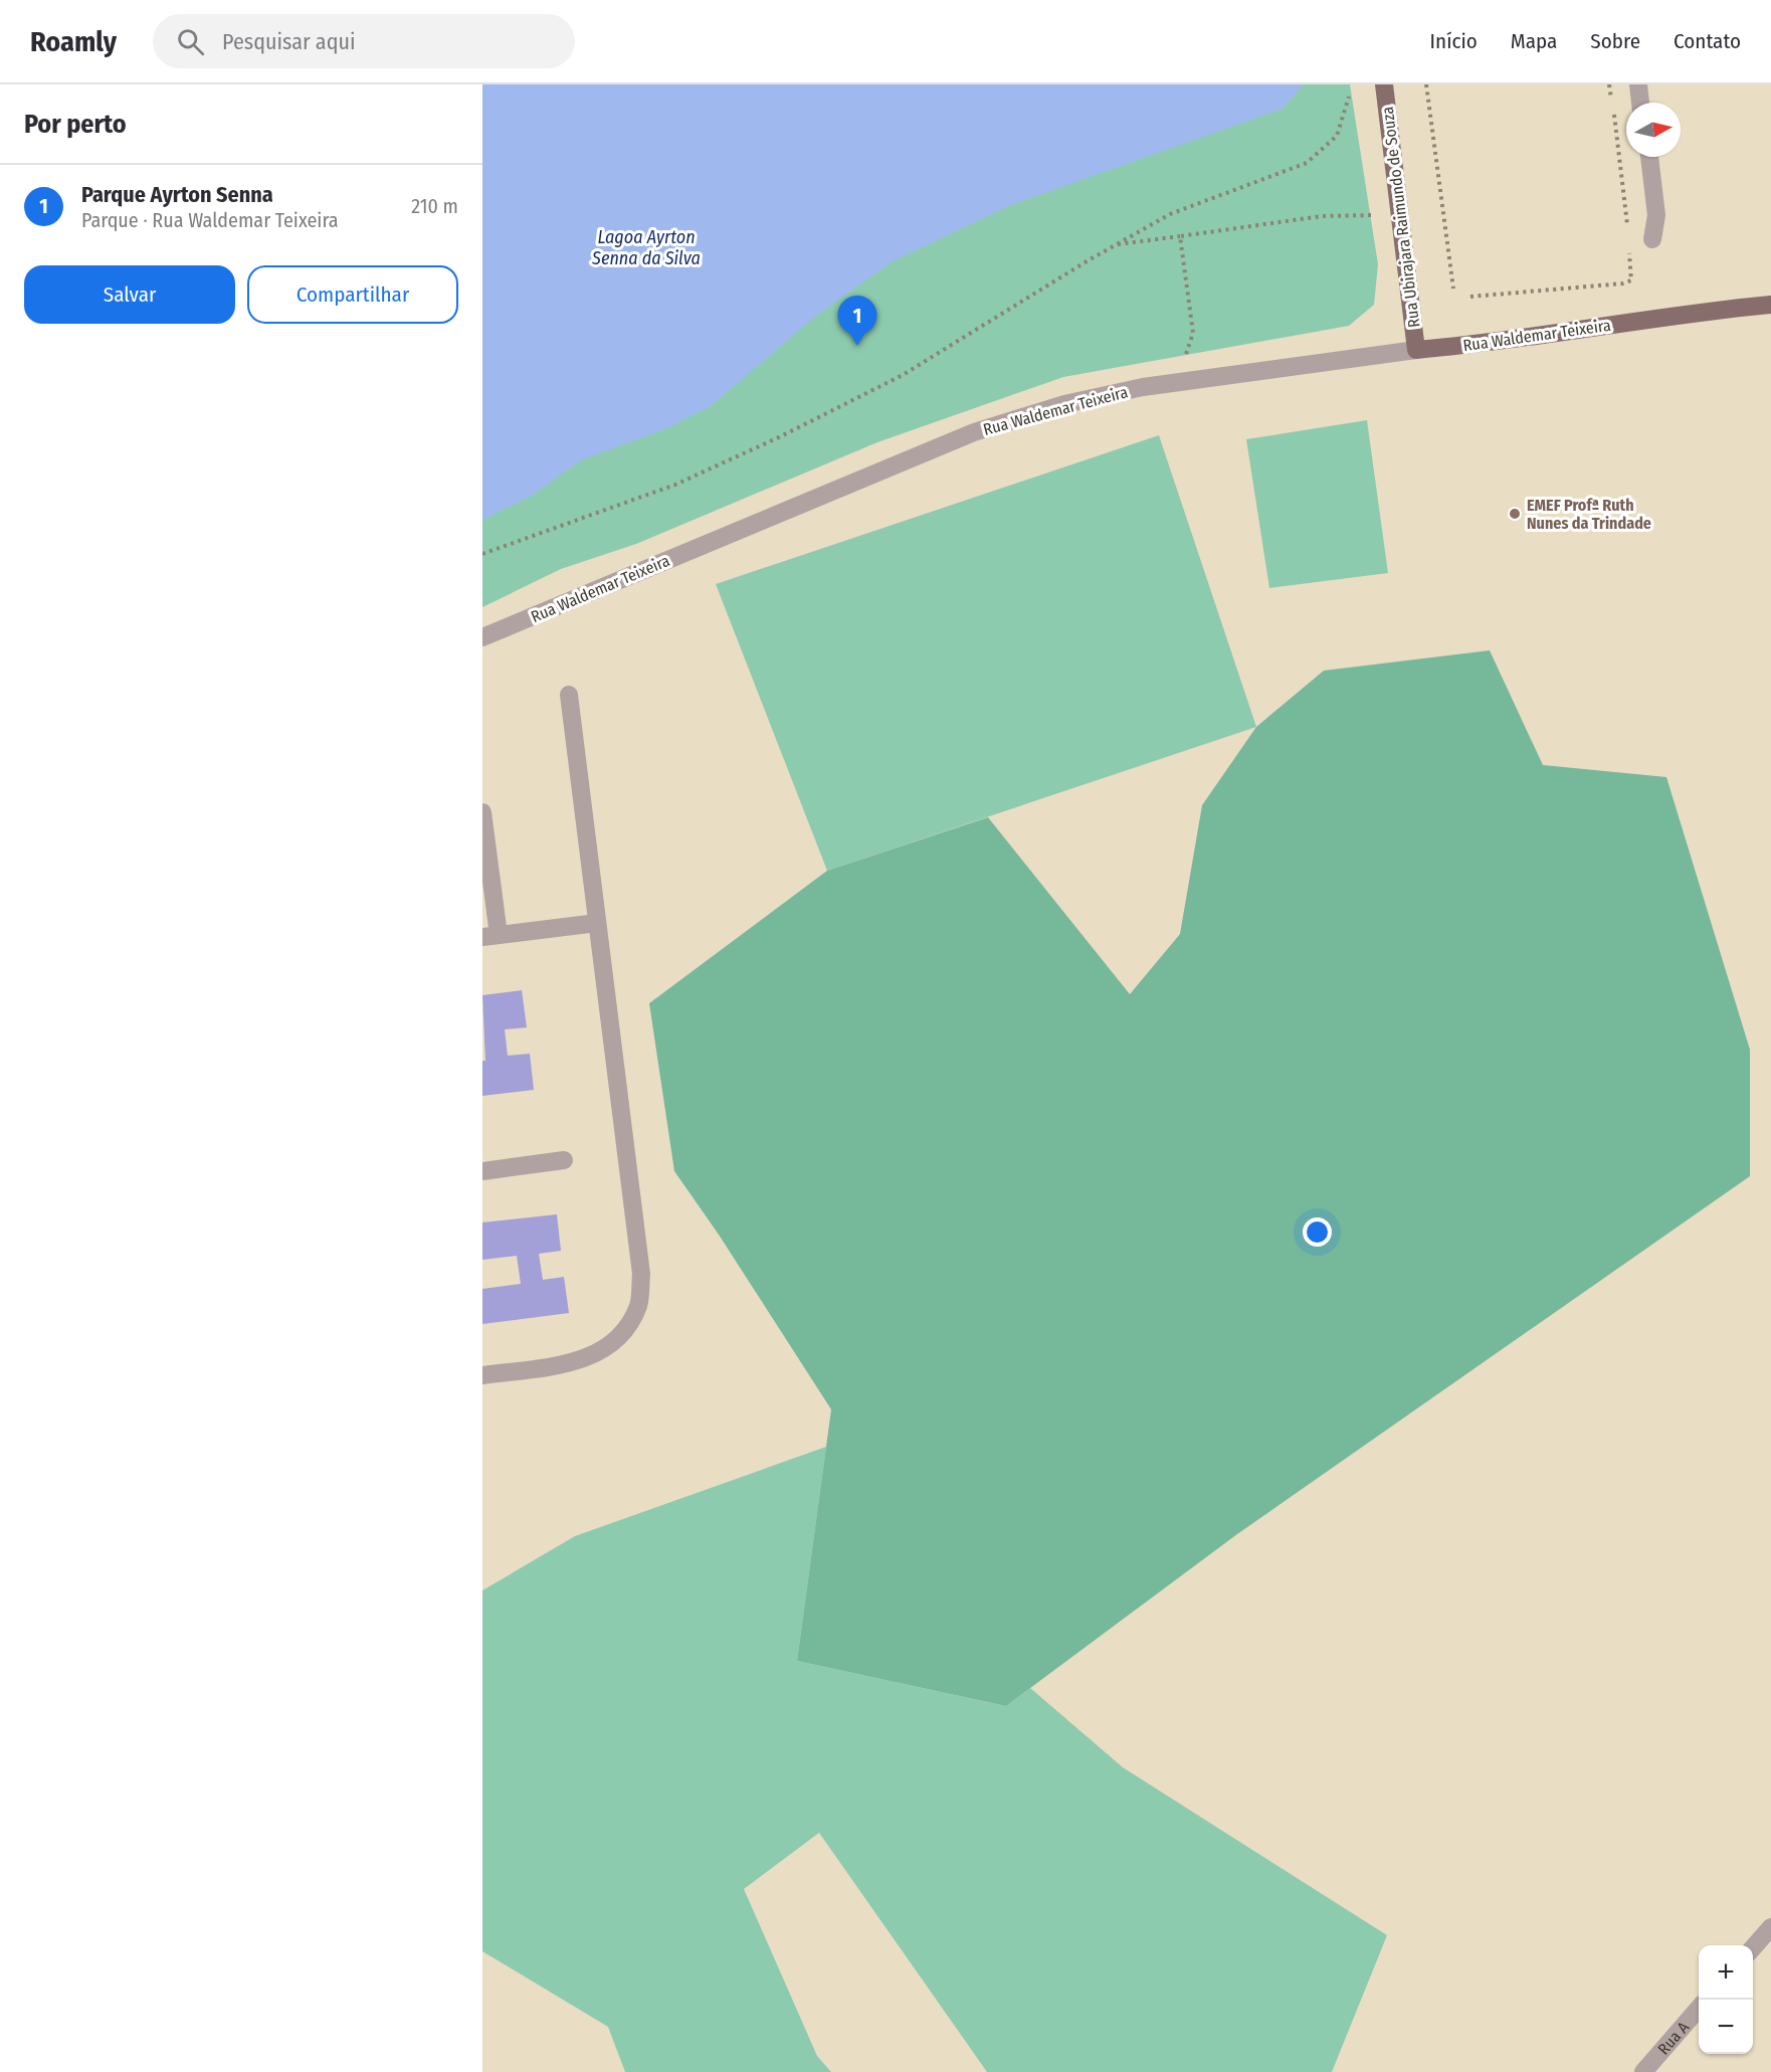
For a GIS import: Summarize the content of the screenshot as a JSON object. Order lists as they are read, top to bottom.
{
  "streets": {
    "main road": ["Rua Ubirajara Raimundo de Souza", "Rua Waldemar Teixeira"],
    "street": ["Rua A"]
  },
  "crossings": [
    ["Rua Ubirajara Raimundo de Souza", "Rua Waldemar Teixeira"]
  ],
  "water": ["Lagoa Ayrton Senna da Silva"],
  "places": ["EMEF Profª Ruth Nunes da Trindade"],
  "north": "right",
  "page": {
    "header": "Roamly",
    "search": "Pesquisar aqui",
    "nav": [
      "Início",
      "Mapa",
      "Sobre",
      "Contato"
    ],
    "heading": "Por perto",
    "list": [
      {
        "mark": "1",
        "name": "Parque Ayrton Senna",
        "note": "Parque · Rua Waldemar Teixeira",
        "value": "210 m"
      }
    ],
    "buttons": ["Salvar", "Compartilhar"],
    "pins": "1",
    "map_buttons": ["+", "−"]
  }
}
